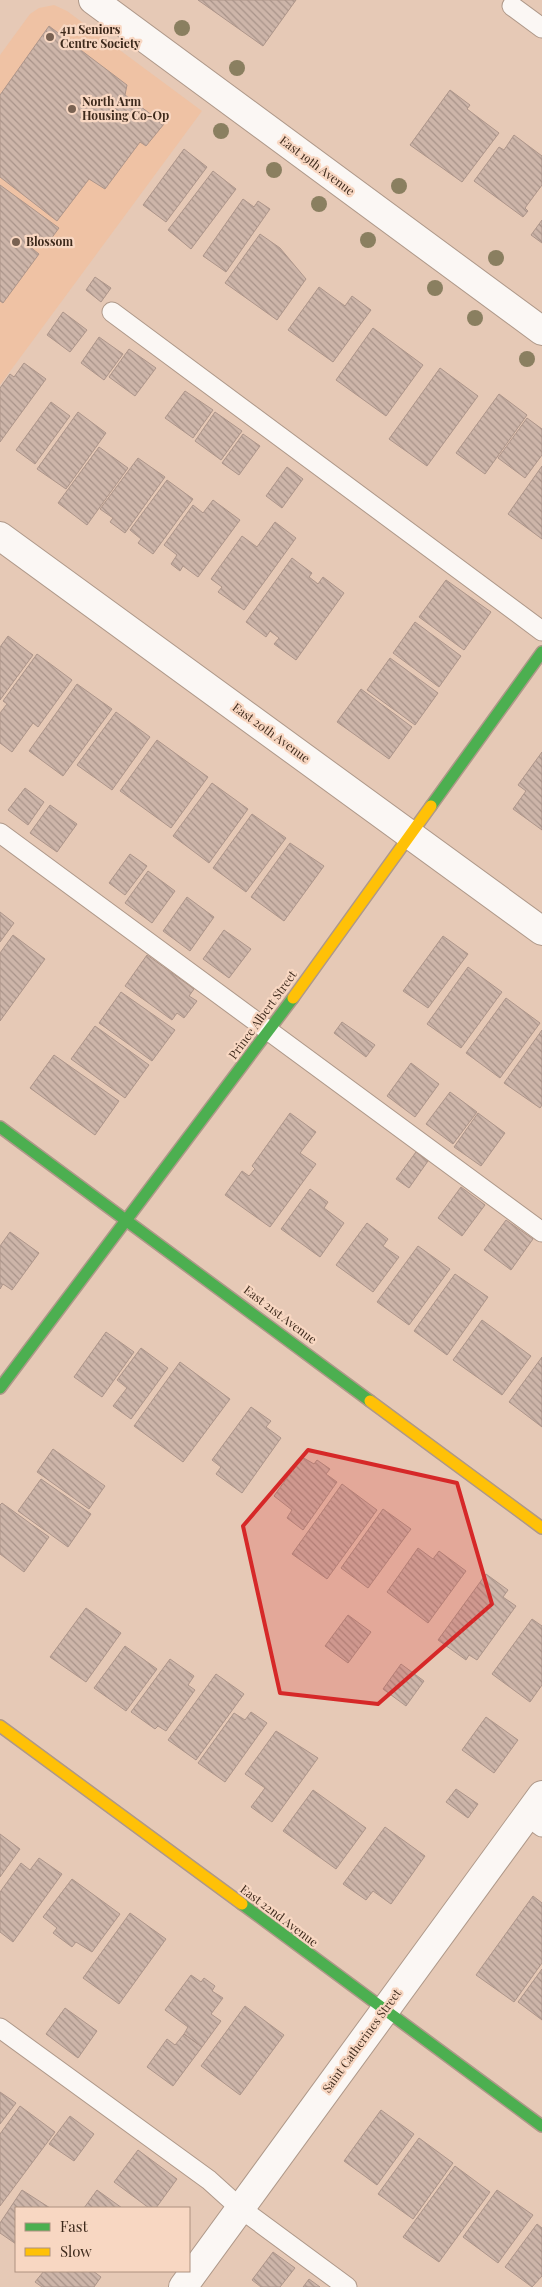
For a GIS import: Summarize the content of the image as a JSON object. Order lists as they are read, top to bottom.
{
  "streets": {
    "street": [
      "East 19th Avenue",
      "East 20th Avenue",
      "Prince Albert Street",
      "East 21st Avenue",
      "East 22nd Avenue",
      "Saint Catherines Street"
    ]
  },
  "crossings": [
    ["East 20th Avenue", "Prince Albert Street"],
    ["Prince Albert Street", "East 21st Avenue"],
    ["East 22nd Avenue", "Saint Catherines Street"]
  ],
  "places": ["411 Seniors Centre Society", "North Arm Housing Co-Op", "Blossom"],
  "legend": ["Fast", "Slow"]
}
